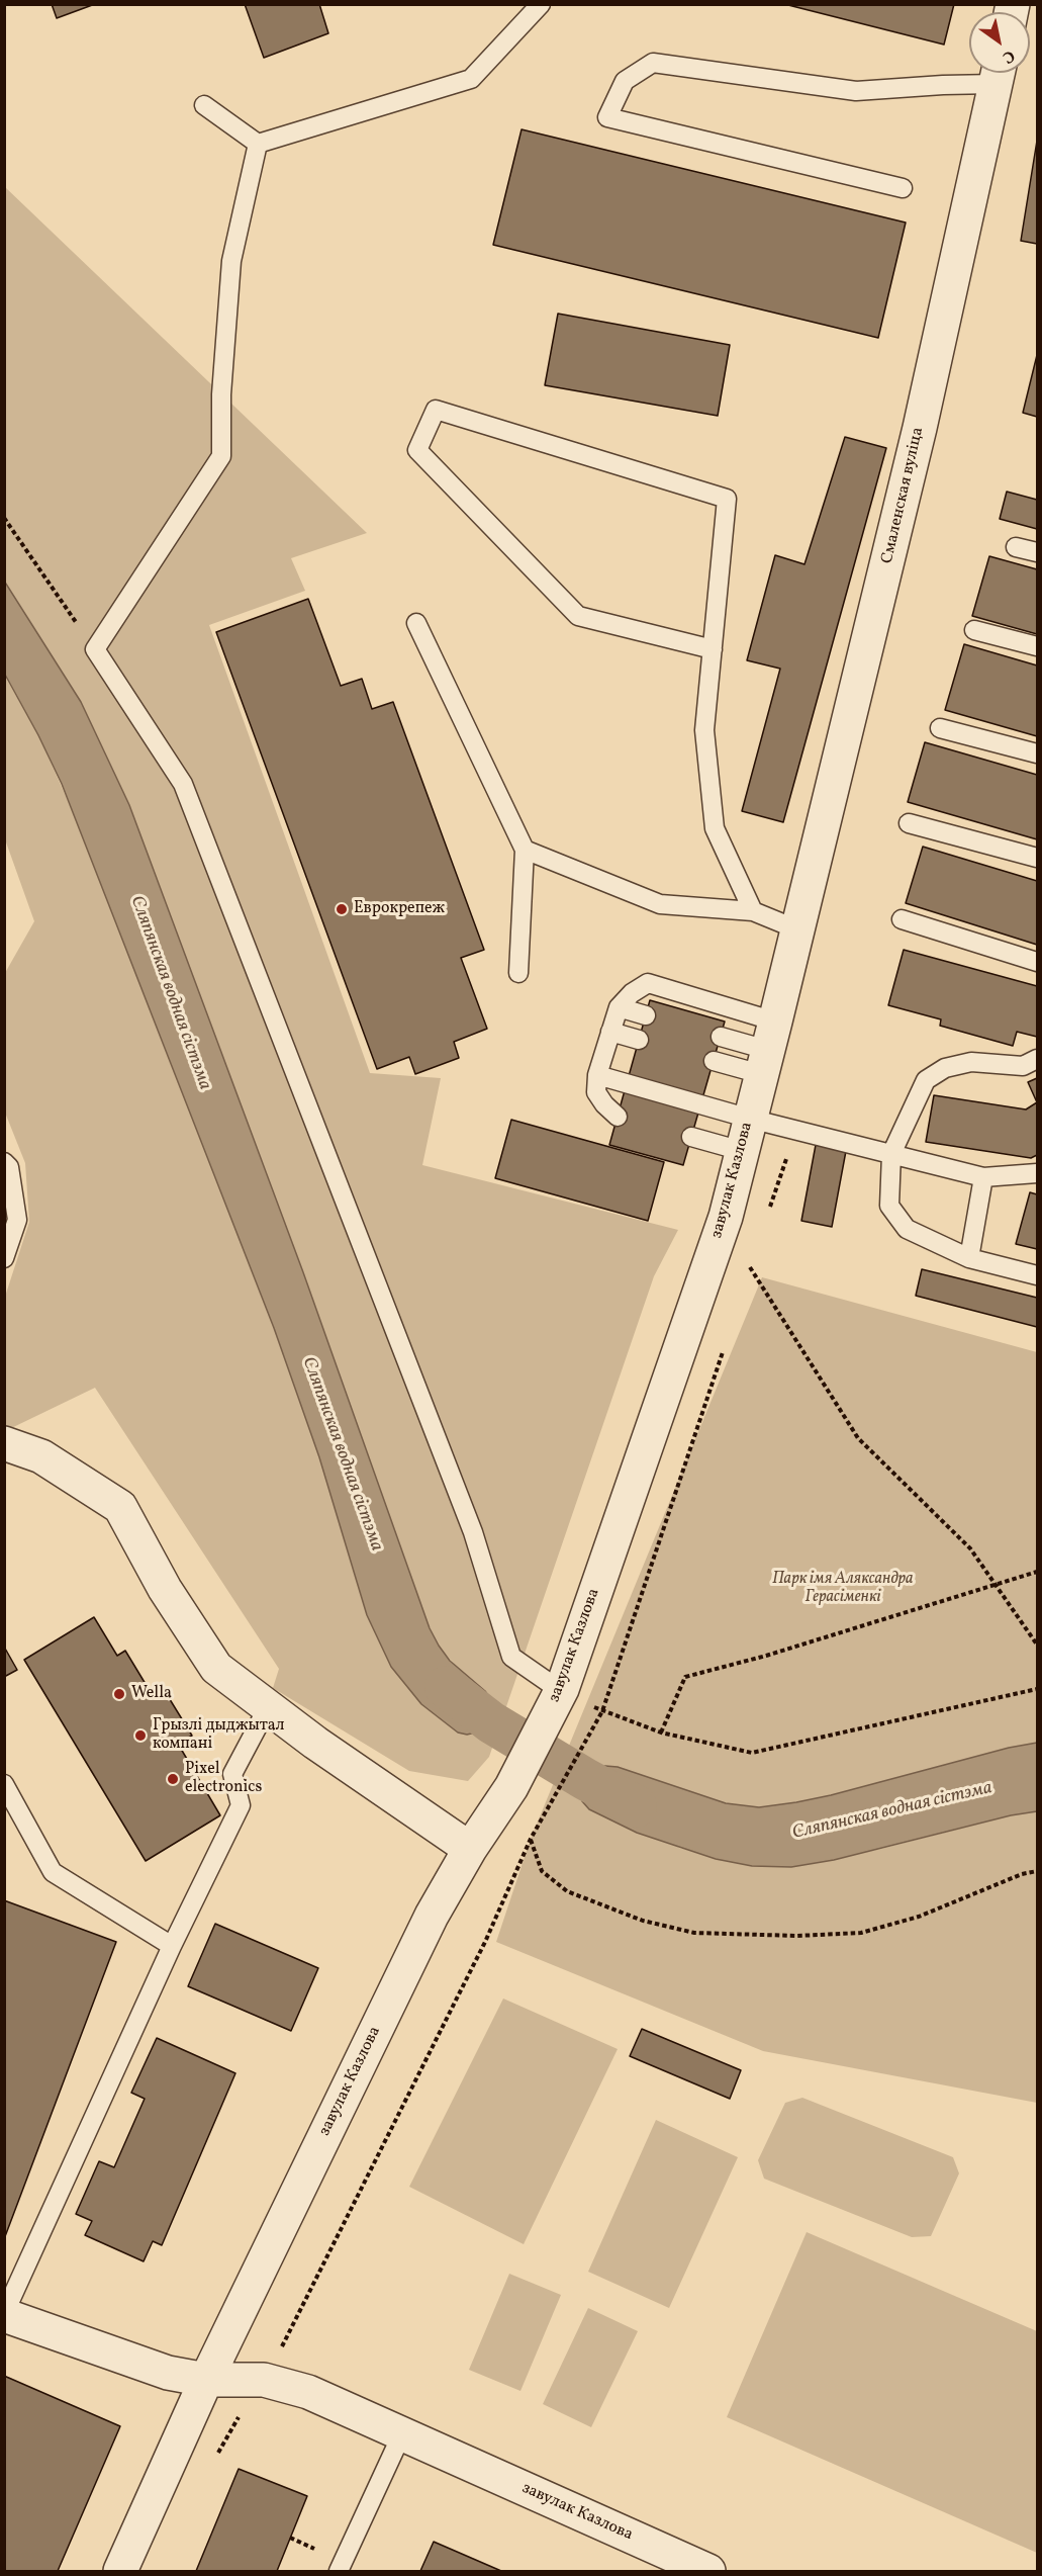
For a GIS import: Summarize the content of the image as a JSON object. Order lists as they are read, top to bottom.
{
  "streets": {
    "street": ["Смаленская вуліца", "завулак Казлова"]
  },
  "crossings": [
    ["Смаленская вуліца", "завулак Казлова"]
  ],
  "water": ["Сляпянская водная сістэма"],
  "parks": ["Парк імя Аляксандра Герасіменкі"],
  "places": [
    "Еврокрепеж",
    "Wella",
    "Грызлі дыджытал компані",
    "Pixel electronics"
  ],
  "north": "bottom right"
}
